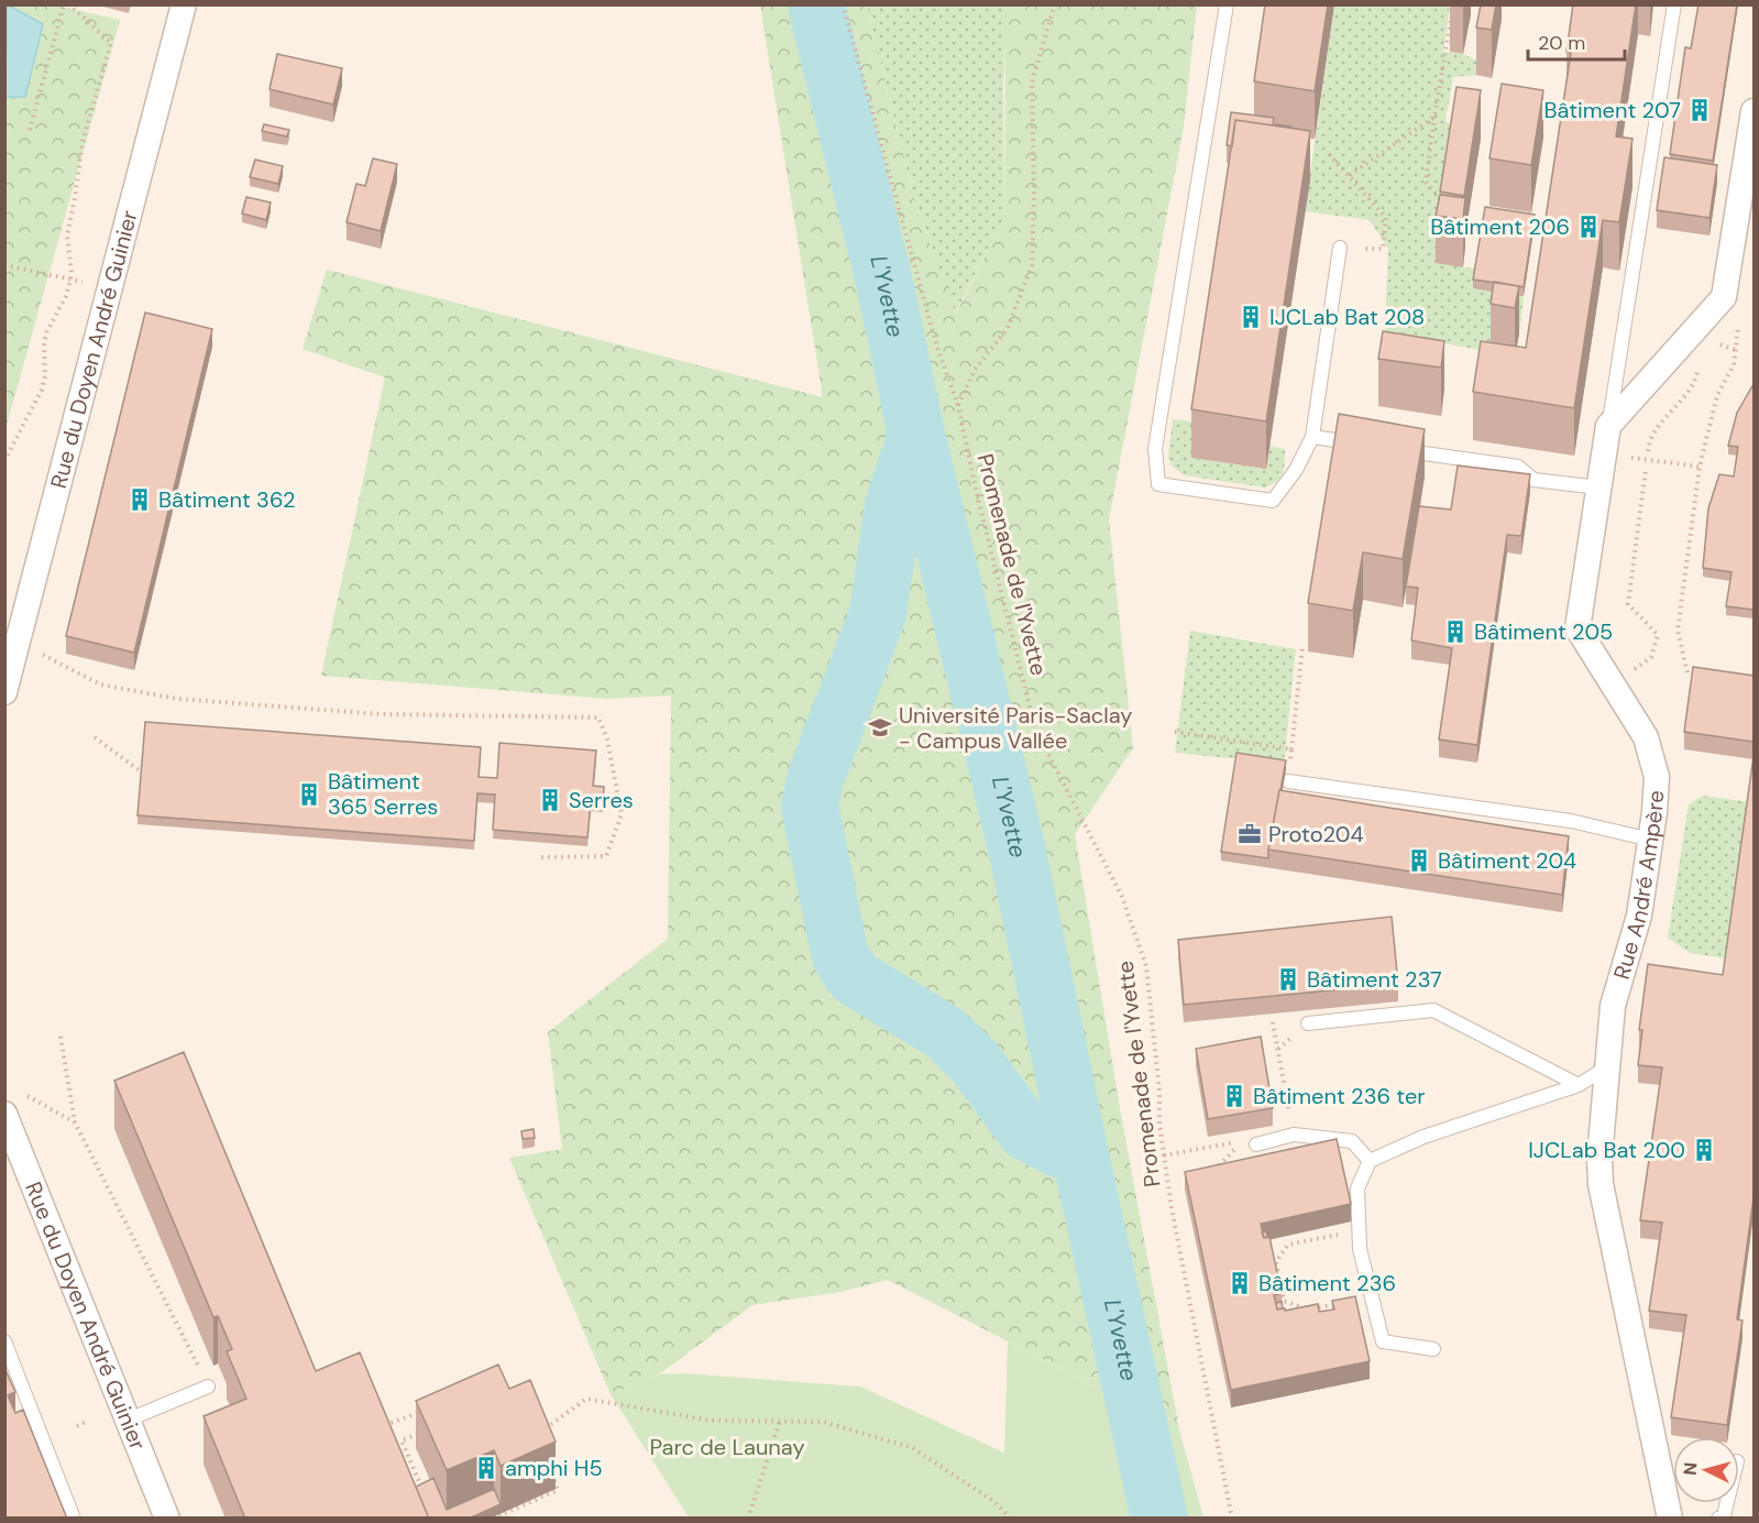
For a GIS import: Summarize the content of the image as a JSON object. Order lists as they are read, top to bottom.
{
  "streets": {
    "street": ["Rue du Doyen André Guinier", "Rue André Ampère"],
    "path": ["Promenade de l'Yvette"]
  },
  "water": ["L'Yvette"],
  "parks": ["Parc de Launay"],
  "places": {
    "building": [
      "Bâtiment 207",
      "Bâtiment 206",
      "IJCLab Bat 208",
      "Bâtiment 362",
      "Bâtiment 205",
      "Bâtiment 365 Serres",
      "Serres",
      "Bâtiment 204",
      "Bâtiment 237",
      "Bâtiment 236 ter",
      "IJCLab Bat 200",
      "Bâtiment 236",
      "amphi H5"
    ],
    "school or university": ["Université Paris-Saclay - Campus Vallée"],
    "office": ["Proto204"]
  },
  "scale_bar": "20 m",
  "north": "left"
}
